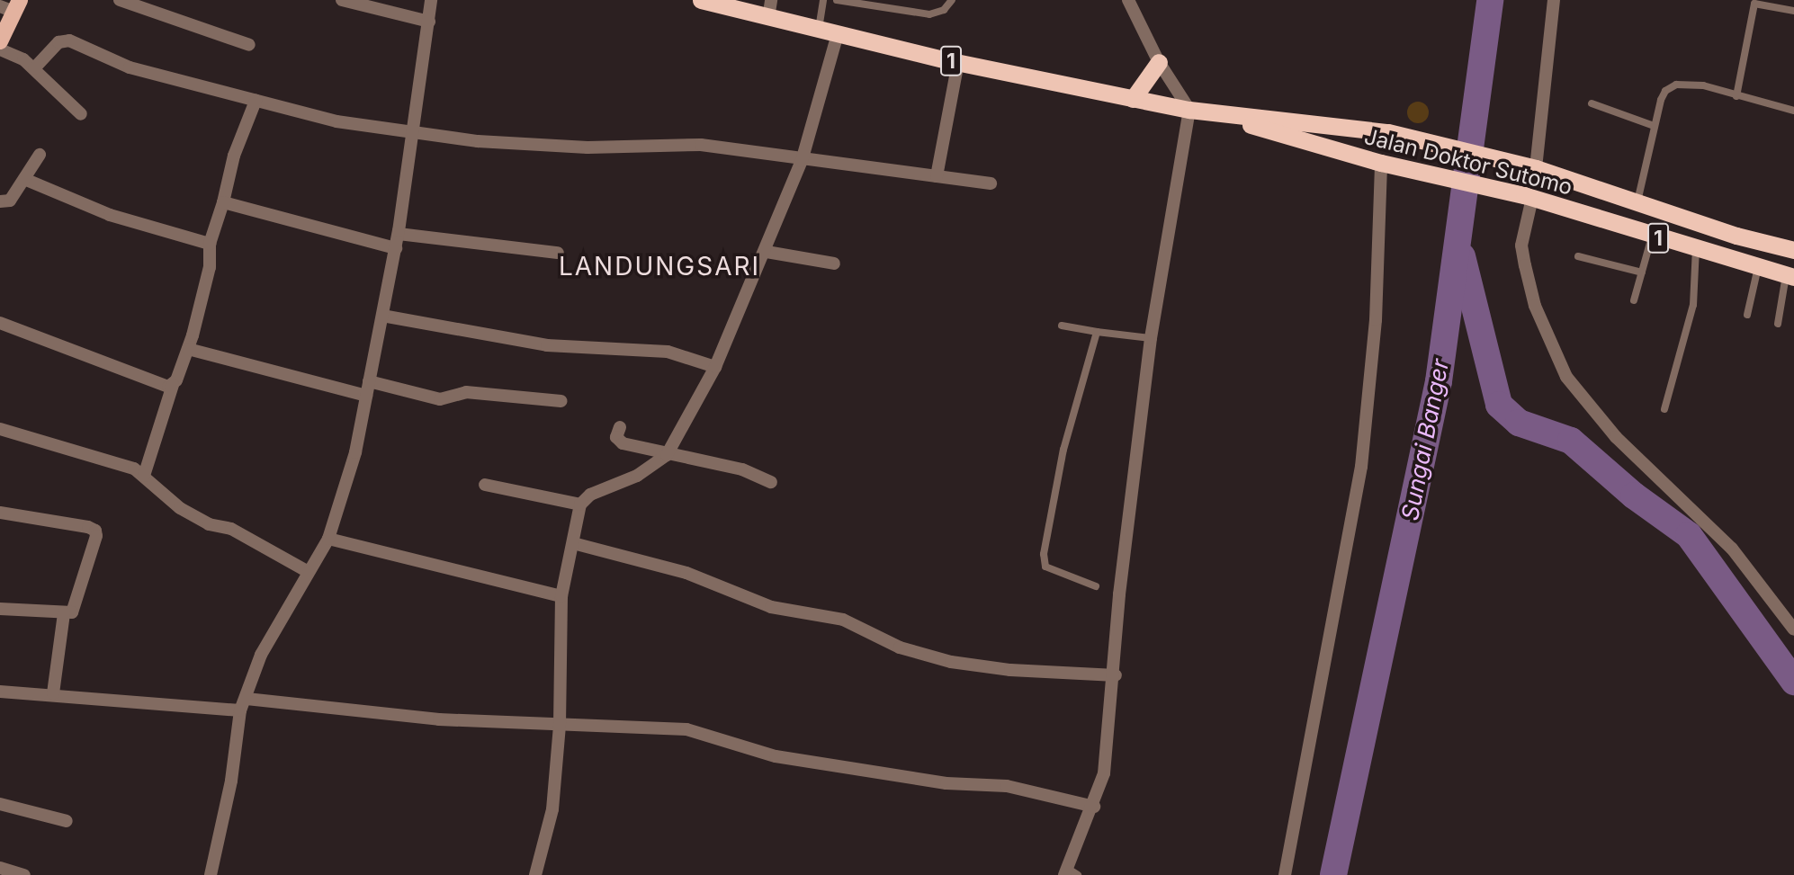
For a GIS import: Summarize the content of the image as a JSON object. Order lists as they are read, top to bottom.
{
  "streets": {
    "highway": ["1", "Jalan Doktor Sutomo"]
  },
  "districts": ["LANDUNGSARI"],
  "water": ["Sungai Banger"]
}
